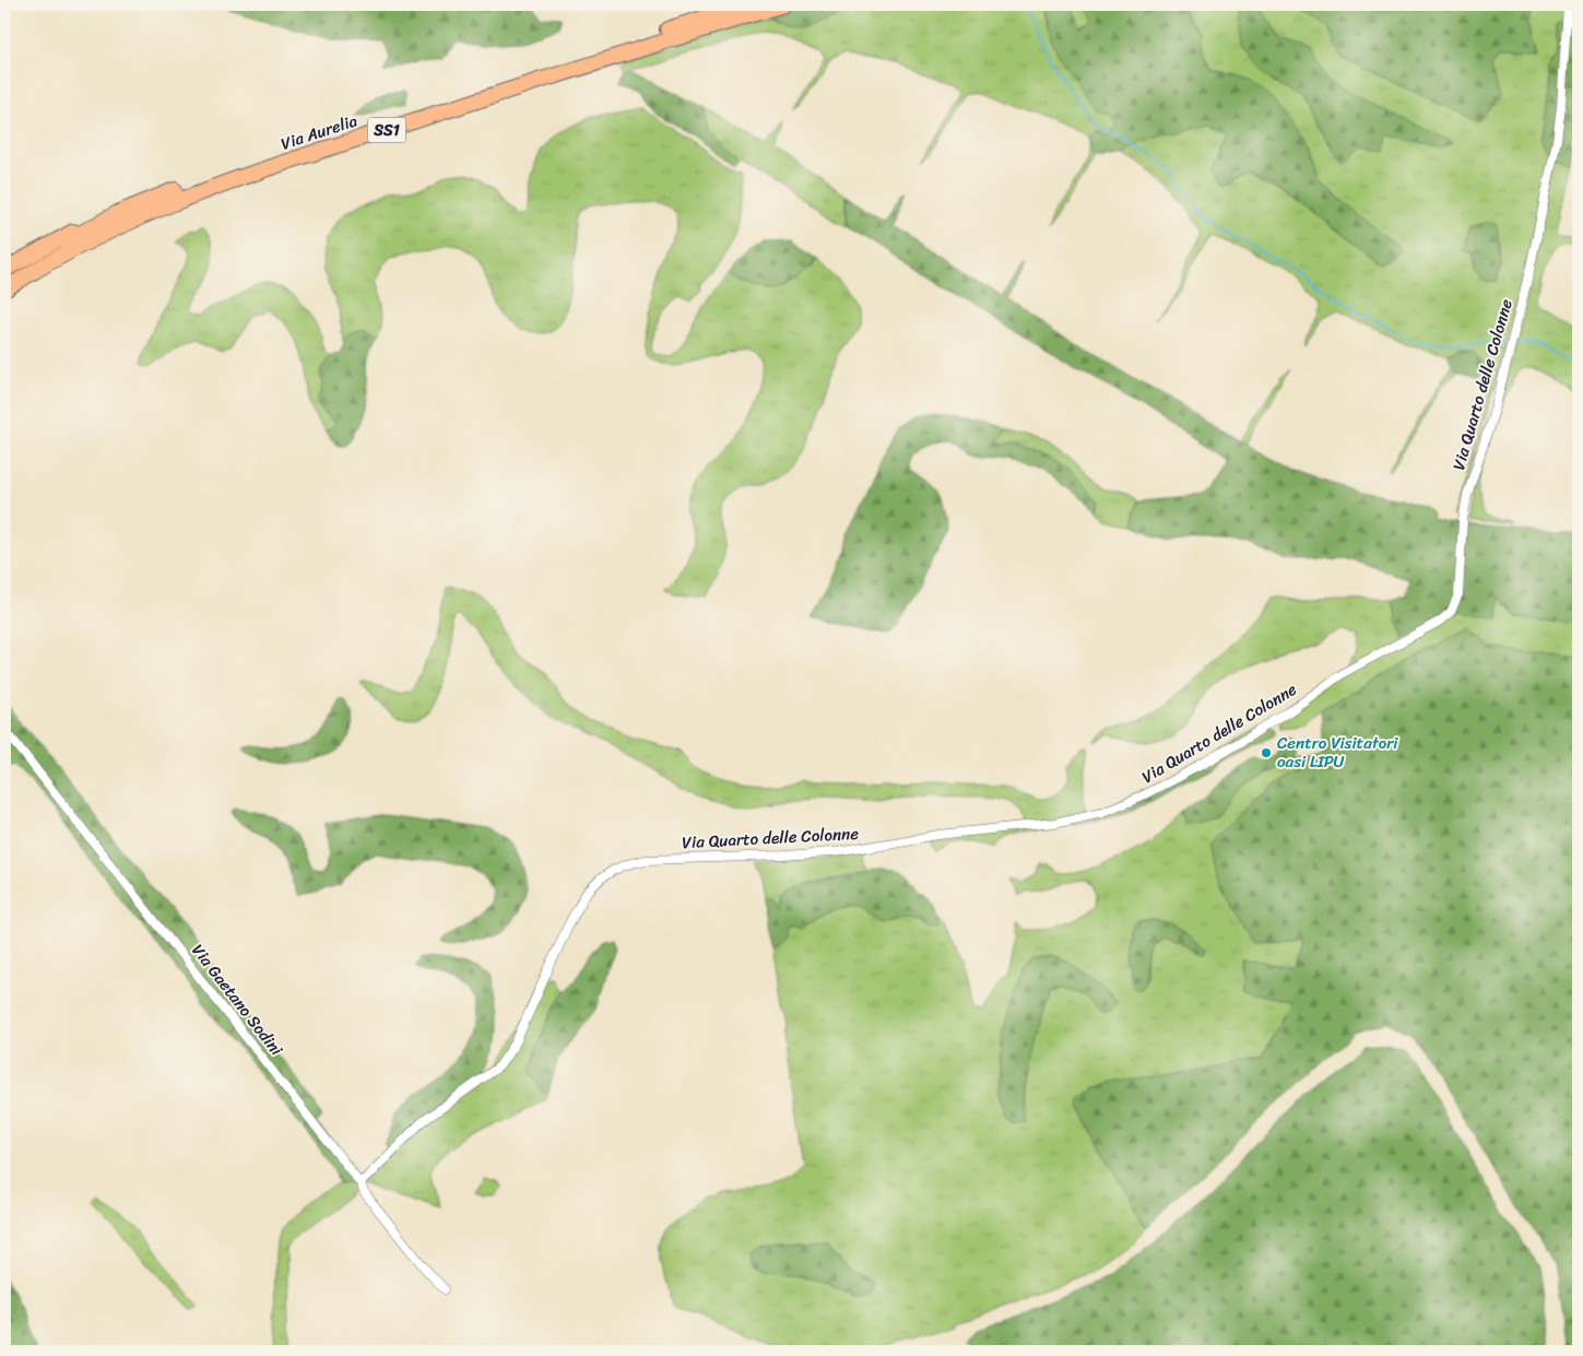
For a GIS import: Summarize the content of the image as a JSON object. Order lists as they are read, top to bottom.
{
  "streets": {
    "highway": ["SS1", "Via Aurelia"],
    "street": ["Via Quarto delle Colonne", "Via Gaetano Sodini"]
  },
  "crossings": [
    ["Via Quarto delle Colonne", "Via Gaetano Sodini"]
  ],
  "places": ["Centro Visitatori oasi LIPU"]
}
